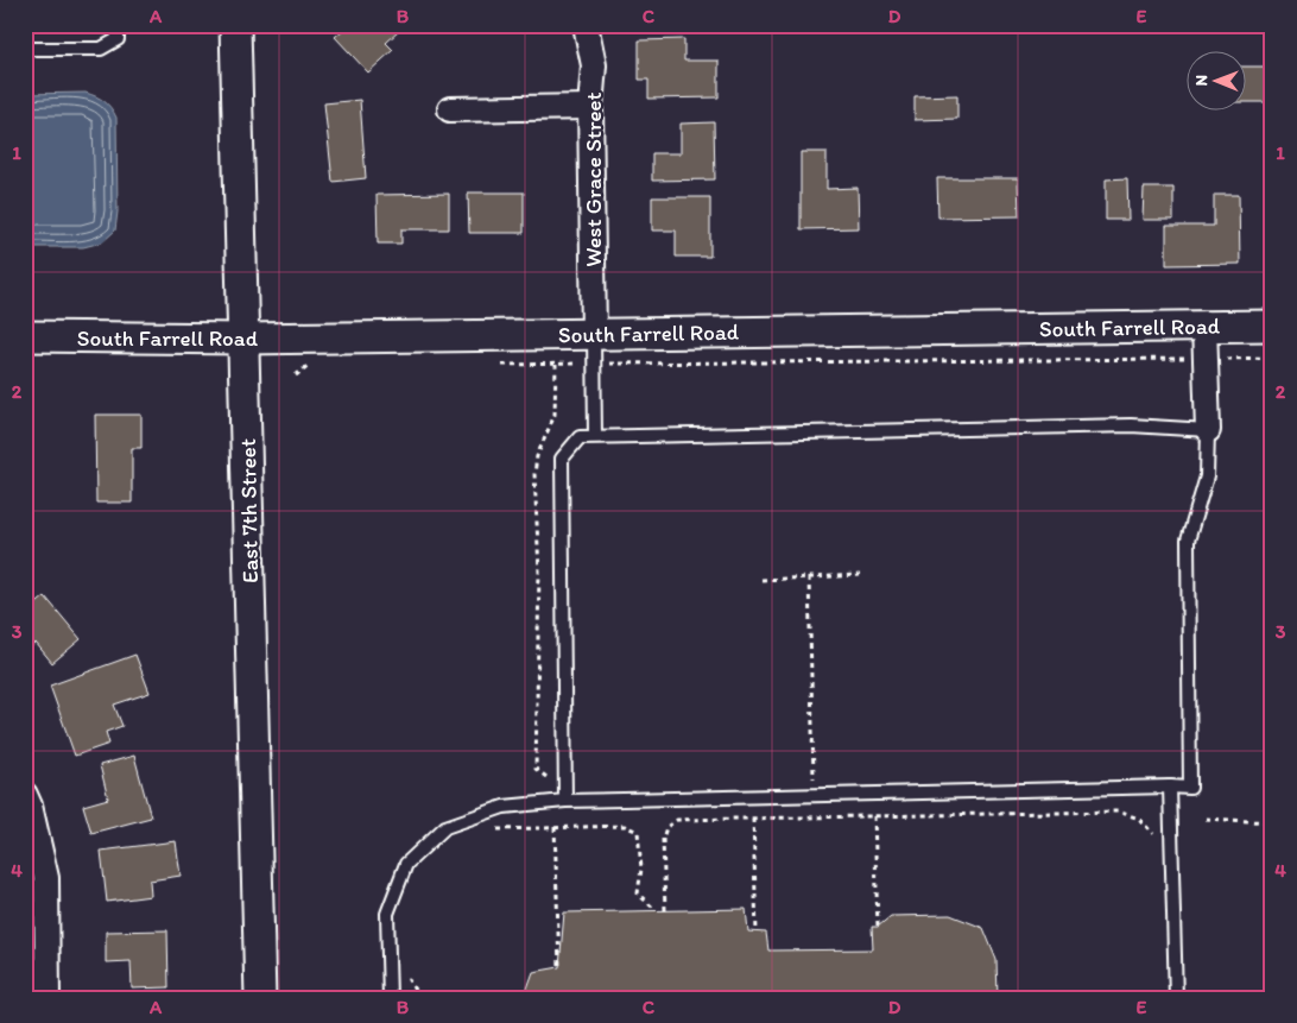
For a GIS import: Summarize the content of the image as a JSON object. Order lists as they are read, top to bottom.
{
  "streets": {
    "street": ["West Grace Street", "South Farrell Road", "East 7th Street"]
  },
  "crossings": [
    ["West Grace Street", "South Farrell Road"],
    ["South Farrell Road", "East 7th Street"]
  ],
  "north": "left",
  "grid": {
    "columns": [
      "A",
      "B",
      "C",
      "D",
      "E"
    ],
    "rows": [
      "1",
      "2",
      "3",
      "4"
    ]
  }
}
